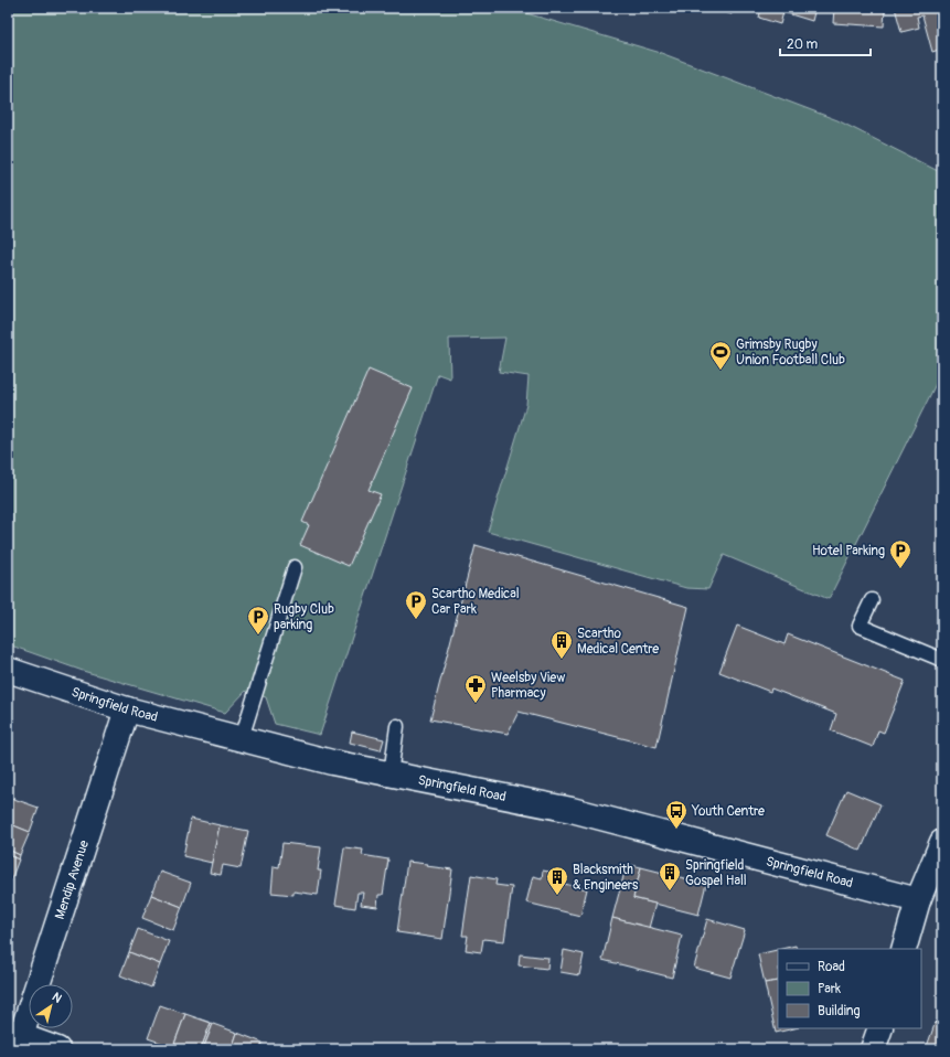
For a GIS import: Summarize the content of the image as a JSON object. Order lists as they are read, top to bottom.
{
  "streets": {
    "street": ["Springfield Road", "Mendip Avenue"]
  },
  "crossings": [
    ["Springfield Road", "Mendip Avenue"]
  ],
  "places": {
    "sports": ["Grimsby Rugby Union Football Club"],
    "parking": ["Hotel Parking", "Scartho Medical Car Park", "Rugby Club parking"],
    "building": ["Scartho Medical Centre", "Springfield Gospel Hall", "Blacksmith & Engineers"],
    "pharmacy": ["Weelsby View Pharmacy"],
    "bus stop": ["Youth Centre"]
  },
  "legend": ["Road", "Park", "Building"],
  "scale_bar": "20 m",
  "north": "top right"
}
